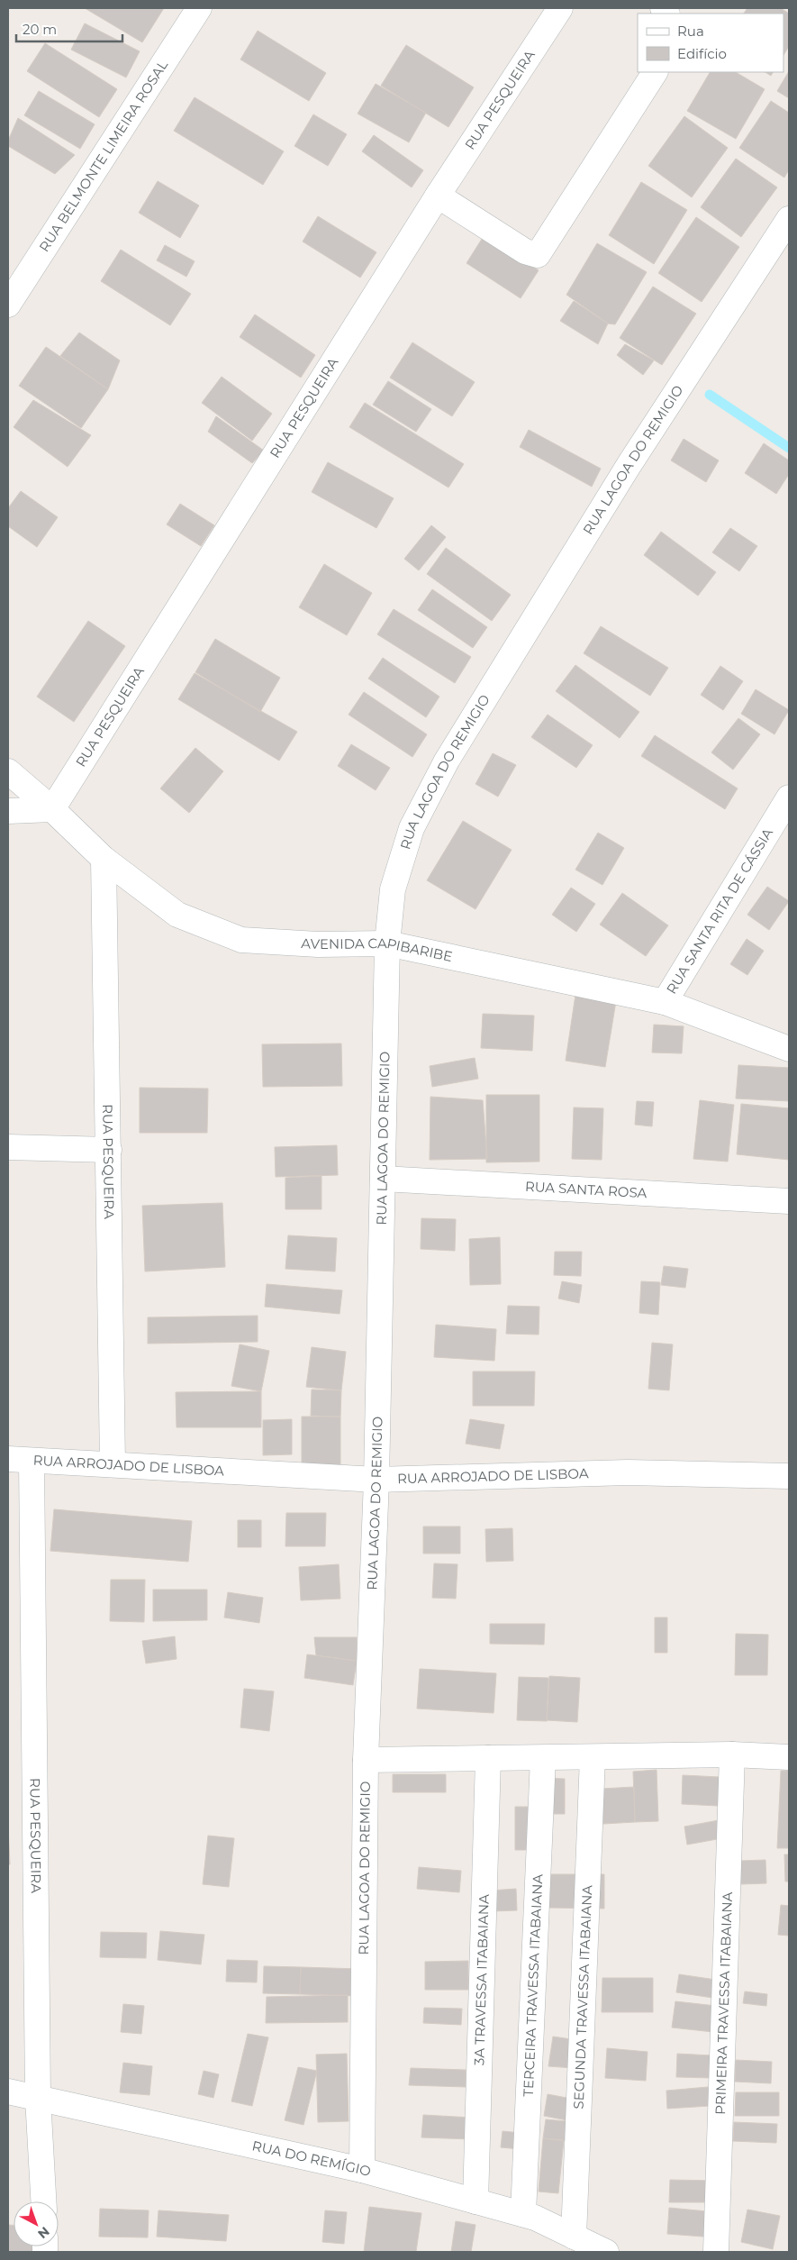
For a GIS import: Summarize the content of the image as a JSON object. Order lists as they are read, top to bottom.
{
  "streets": {
    "street": [
      "RUA PESQUEIRA",
      "RUA BELMONTE LIMEIRA ROSAL",
      "RUA LAGOA DO REMIGIO",
      "RUA SANTA RITA DE CÁSSIA",
      "AVENIDA CAPIBARIBE",
      "RUA SANTA ROSA",
      "RUA ARROJADO DE LISBOA",
      "3A TRAVESSA ITABAIANA",
      "TERCEIRA TRAVESSA ITABAIANA",
      "SEGUNDA TRAVESSA ITABAIANA",
      "PRIMEIRA TRAVESSA ITABAIANA",
      "RUA DO REMÍGIO"
    ]
  },
  "crossings": [
    ["RUA PESQUEIRA", "AVENIDA CAPIBARIBE"],
    ["RUA PESQUEIRA", "RUA ARROJADO DE LISBOA"],
    ["RUA PESQUEIRA", "RUA DO REMÍGIO"],
    ["RUA LAGOA DO REMIGIO", "AVENIDA CAPIBARIBE"],
    ["RUA LAGOA DO REMIGIO", "RUA SANTA ROSA"],
    ["RUA LAGOA DO REMIGIO", "RUA ARROJADO DE LISBOA"],
    ["RUA LAGOA DO REMIGIO", "RUA DO REMÍGIO"],
    ["RUA SANTA RITA DE CÁSSIA", "AVENIDA CAPIBARIBE"],
    ["3A TRAVESSA ITABAIANA", "RUA DO REMÍGIO"],
    ["TERCEIRA TRAVESSA ITABAIANA", "RUA DO REMÍGIO"],
    ["SEGUNDA TRAVESSA ITABAIANA", "RUA DO REMÍGIO"]
  ],
  "legend": ["Rua", "Edifício"],
  "scale_bar": "20 m",
  "north": "bottom right"
}
